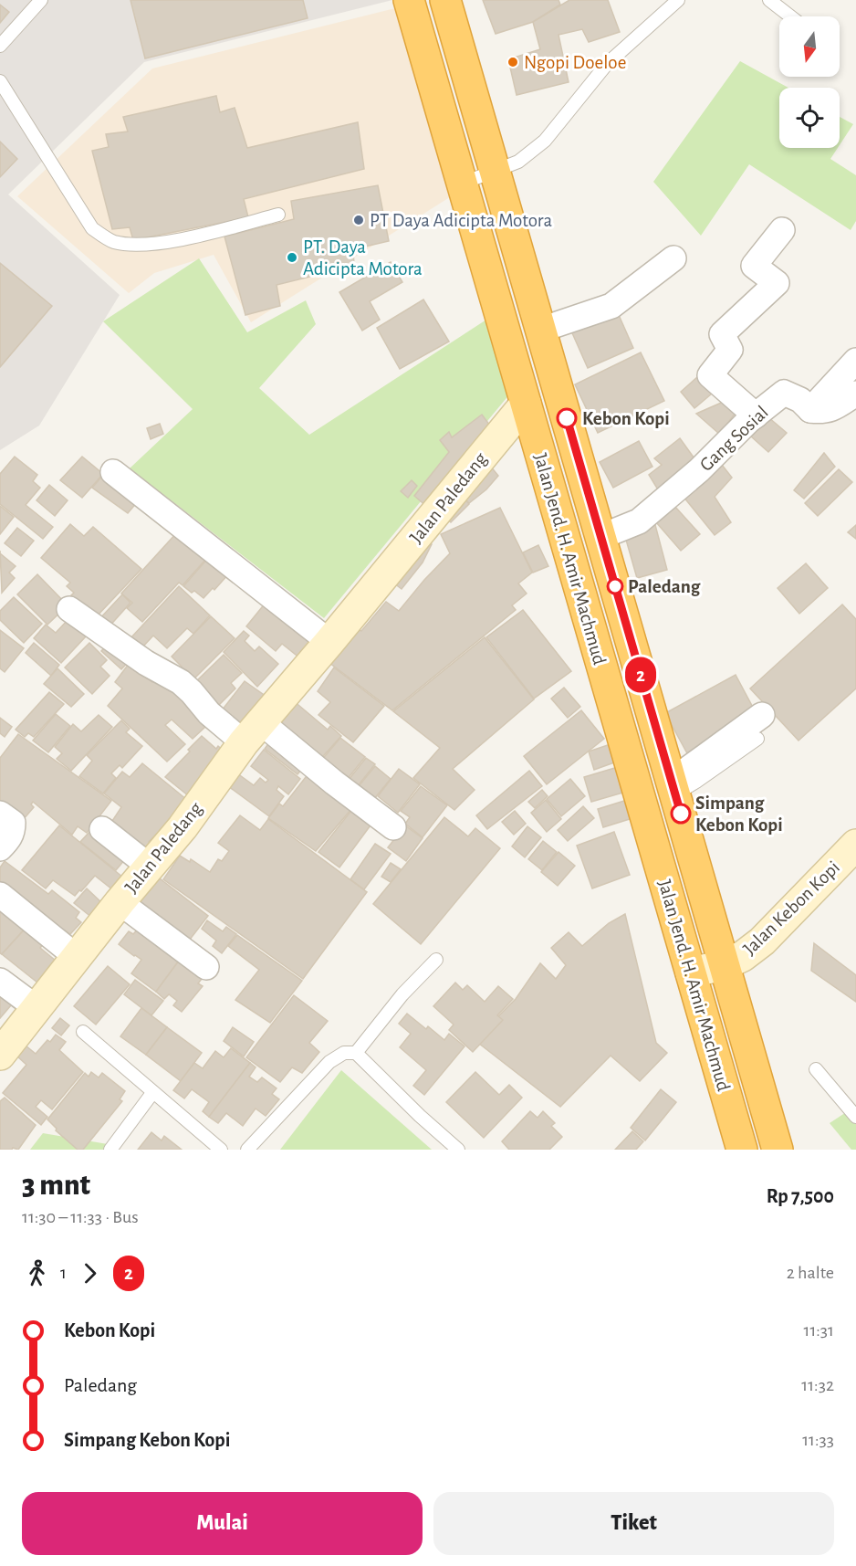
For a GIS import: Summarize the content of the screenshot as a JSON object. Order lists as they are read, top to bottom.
{
  "streets": {
    "highway": ["Jalan Jend. H. Amir Machmud"],
    "street": ["Gang Sosial", "Jalan Paledang", "Jalan Kebon Kopi"]
  },
  "crossings": [
    ["Gang Sosial", "Jalan Jend. H. Amir Machmud"],
    ["Jalan Paledang", "Jalan Jend. H. Amir Machmud"],
    ["Jalan Jend. H. Amir Machmud", "Jalan Kebon Kopi"]
  ],
  "places": [
    "Ngopi Doeloe",
    "PT Daya Adicipta Motora",
    "PT. Daya Adicipta Motora",
    "Kebon Kopi",
    "Paledang",
    "Simpang Kebon Kopi"
  ],
  "lines": ["bus line 2"],
  "north": "bottom",
  "page": {
    "on_map": "2",
    "heading": ["3 mnt", "11:30 – 11:33 · Bus", "Rp 7,500"],
    "legs": ["1", "2", "2 halte"],
    "list": [
      {
        "name": "Kebon Kopi",
        "value": "11:31"
      },
      {
        "name": "Paledang",
        "value": "11:32"
      },
      {
        "name": "Simpang Kebon Kopi",
        "value": "11:33"
      }
    ],
    "buttons": ["Mulai", "Tiket"]
  }
}
